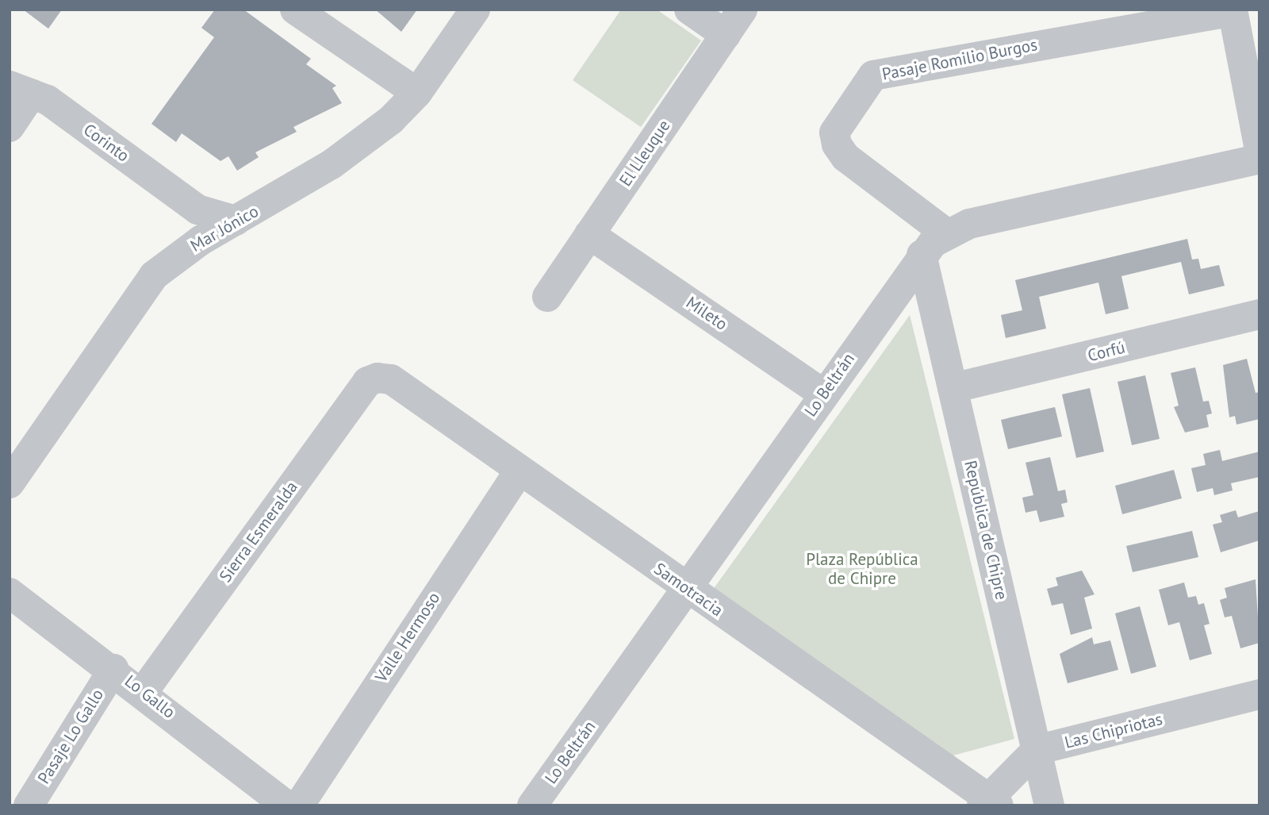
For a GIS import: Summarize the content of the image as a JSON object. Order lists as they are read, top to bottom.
{
  "streets": {
    "street": [
      "Pasaje Romilio Burgos",
      "Corinto",
      "El Lleuque",
      "Mar Jónico",
      "Mileto",
      "Corfú",
      "Lo Beltrán",
      "República de Chipre",
      "Sierra Esmeralda",
      "Samotracia",
      "Valle Hermoso",
      "Lo Gallo",
      "Las Chipriotas",
      "Pasaje Lo Gallo"
    ]
  },
  "crossings": [
    ["Pasaje Romilio Burgos", "Lo Beltrán"],
    ["Corinto", "Mar Jónico"],
    ["El Lleuque", "Mileto"],
    ["Mileto", "Lo Beltrán"],
    ["Corfú", "República de Chipre"],
    ["Lo Beltrán", "República de Chipre"],
    ["Lo Beltrán", "Samotracia"],
    ["República de Chipre", "Las Chipriotas"],
    ["Sierra Esmeralda", "Samotracia"],
    ["Sierra Esmeralda", "Lo Gallo"],
    ["Samotracia", "Valle Hermoso"],
    ["Samotracia", "Las Chipriotas"],
    ["Lo Gallo", "Pasaje Lo Gallo"]
  ],
  "parks": ["Plaza República de Chipre"]
}
